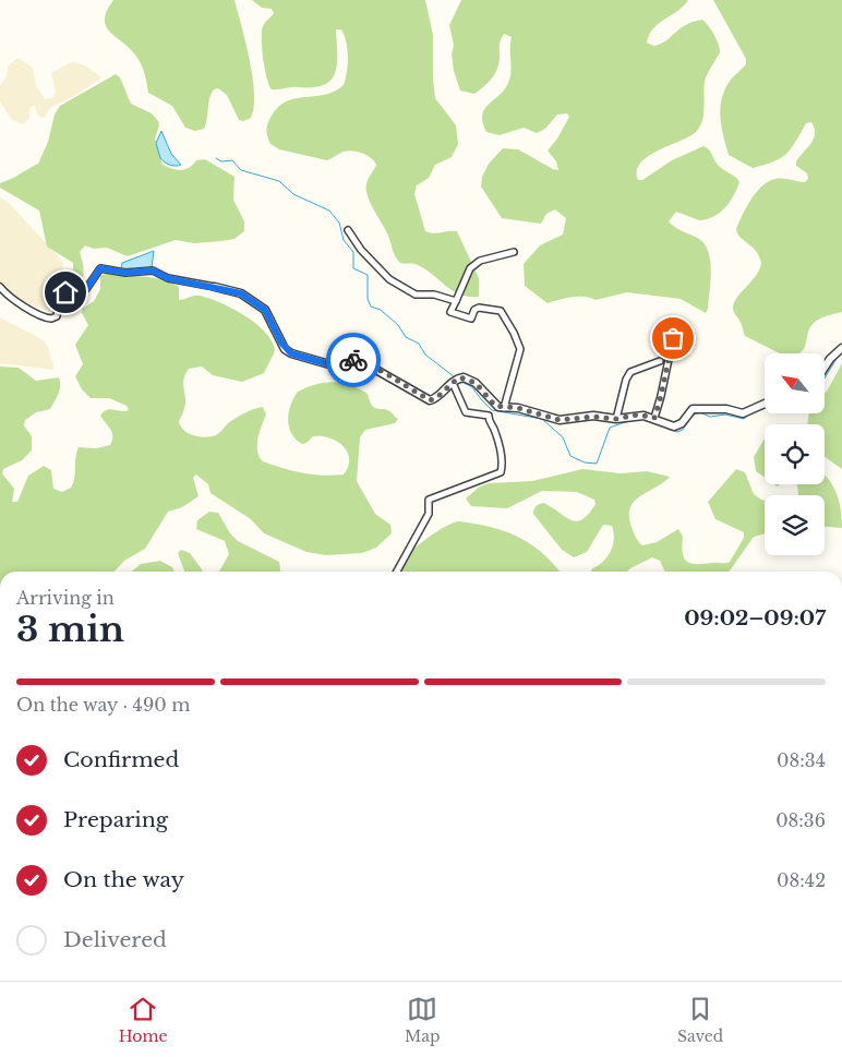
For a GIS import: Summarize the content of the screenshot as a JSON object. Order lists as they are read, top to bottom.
{
  "north": "top left",
  "page": {
    "heading": ["3 min", "Arriving in", "09:02–09:07"],
    "bar": "On the way · 490 m",
    "list": [
      ["Confirmed", "08:34"],
      ["Preparing", "08:36"],
      ["On the way", "08:42"],
      "Delivered"
    ],
    "tabs": ["Home", "Map", "Saved"]
  }
}
